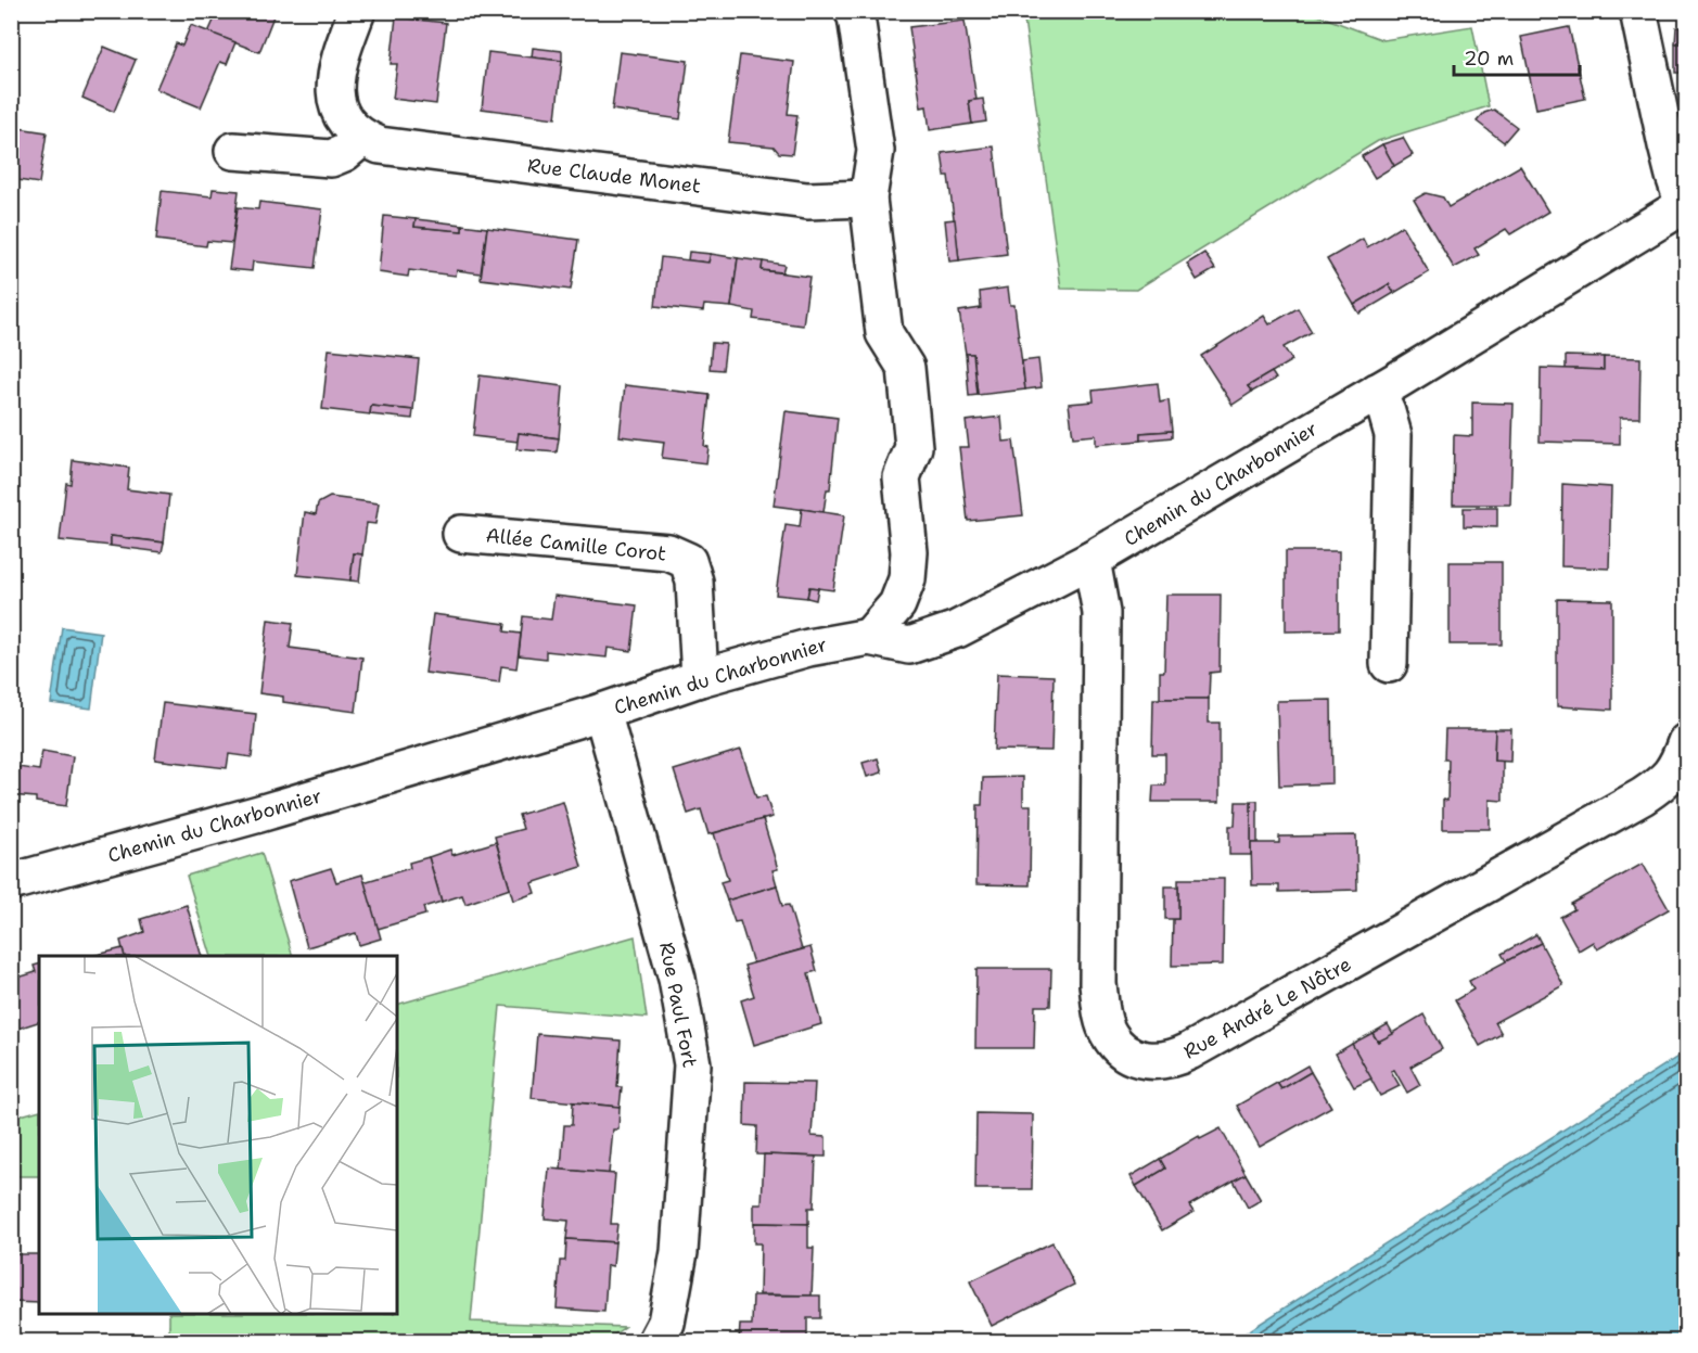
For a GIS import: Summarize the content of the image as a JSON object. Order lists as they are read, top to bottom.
{
  "streets": {
    "street": [
      "Rue Claude Monet",
      "Chemin du Charbonnier",
      "Allée Camille Corot",
      "Rue Paul Fort",
      "Rue André Le Nôtre"
    ]
  },
  "crossings": [
    ["Chemin du Charbonnier", "Allée Camille Corot"],
    ["Chemin du Charbonnier", "Rue Paul Fort"],
    ["Chemin du Charbonnier", "Rue André Le Nôtre"]
  ],
  "scale_bar": "20 m"
}
